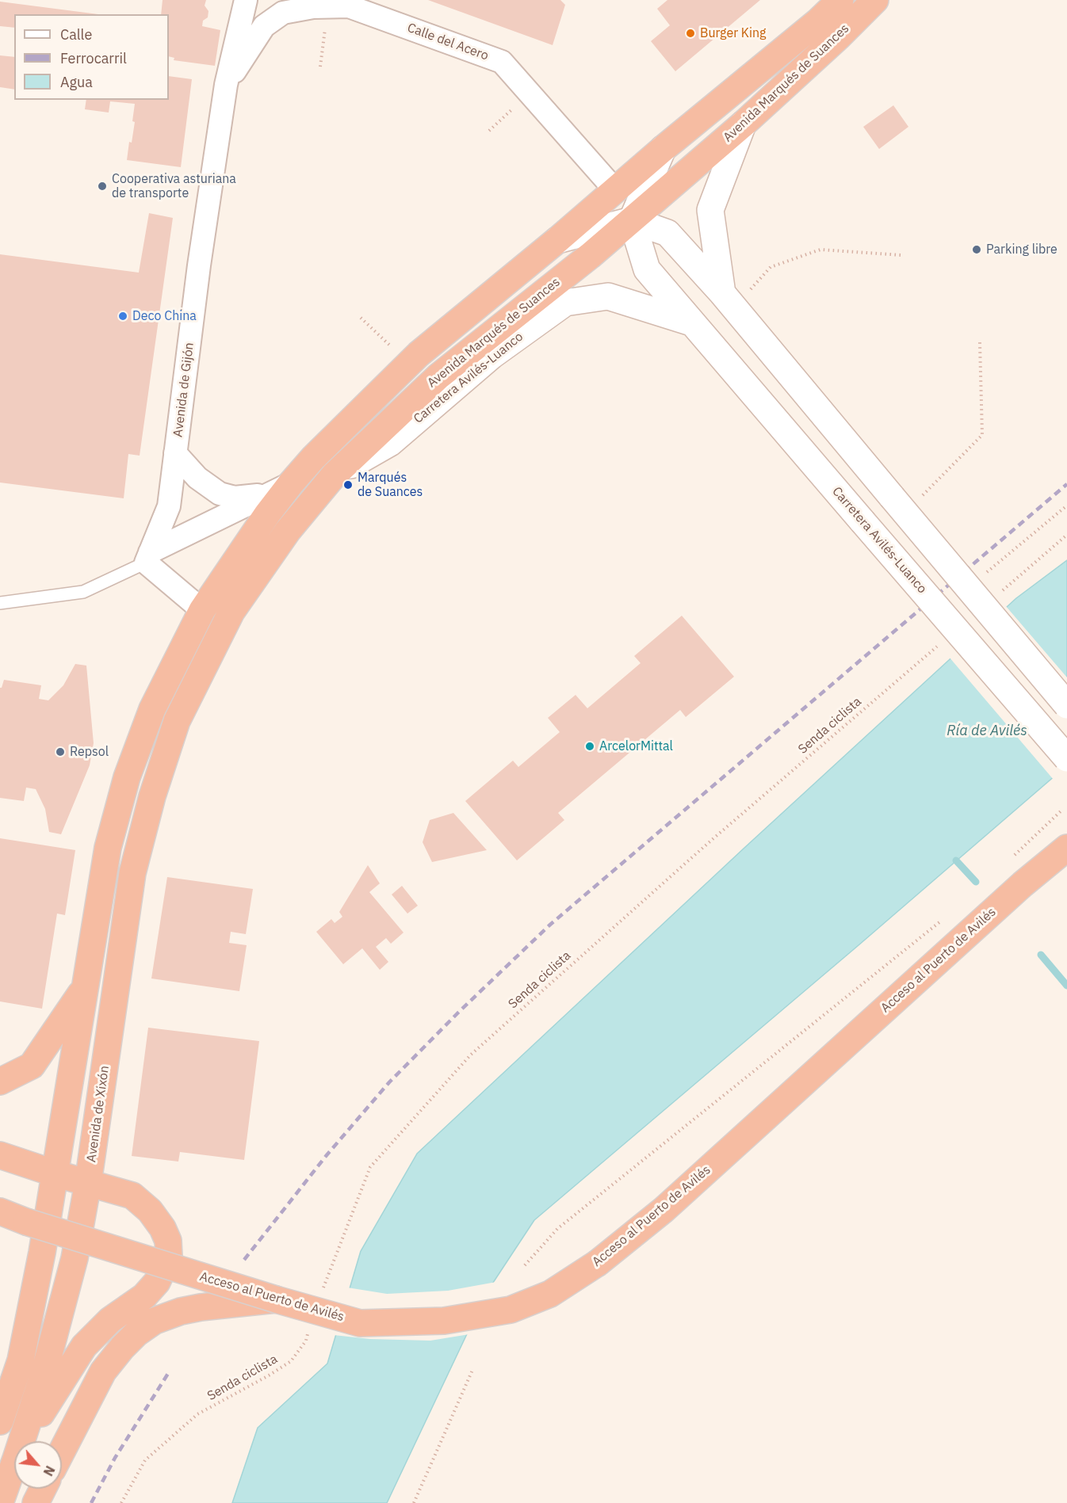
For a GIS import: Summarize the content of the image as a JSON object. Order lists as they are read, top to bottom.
{
  "streets": {
    "highway": ["Avenida Marqués de Suances", "Acceso al Puerto de Avilés", "Avenida de Xixón"],
    "main road": ["Carretera Avilés-Luanco"],
    "street": ["Calle del Acero", "Avenida de Gijón"],
    "path": ["Senda ciclista"]
  },
  "crossings": [
    ["Calle del Acero", "Avenida Marqués de Suances"],
    ["Calle del Acero", "Avenida de Gijón"],
    ["Avenida Marqués de Suances", "Carretera Avilés-Luanco"],
    ["Avenida Marqués de Suances", "Avenida de Xixón"]
  ],
  "water": ["Ría de Avilés"],
  "places": [
    "Burger King",
    "Cooperativa asturiana de transporte",
    "Parking libre",
    "Deco China",
    "Marqués de Suances",
    "ArcelorMittal",
    "Repsol"
  ],
  "legend": ["Calle", "Ferrocarril", "Agua"],
  "north": "bottom right"
}
